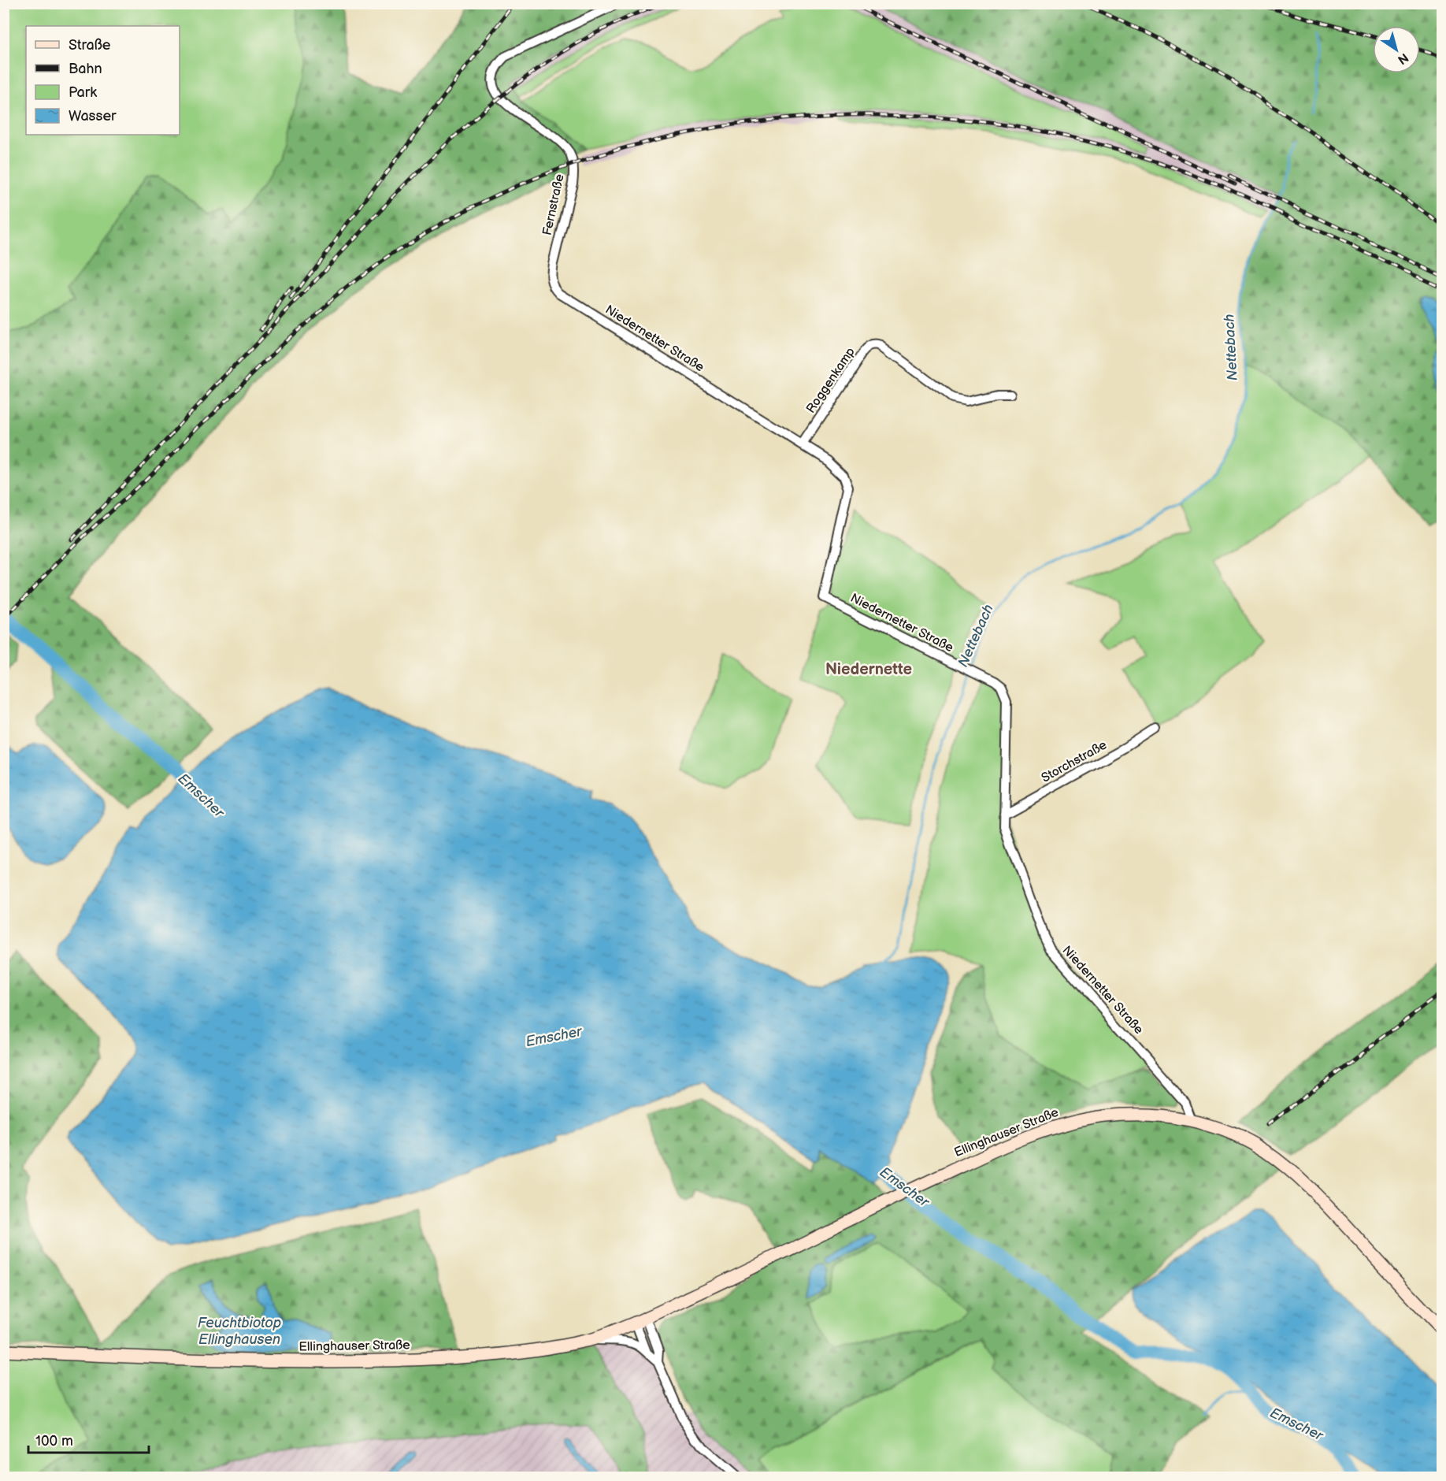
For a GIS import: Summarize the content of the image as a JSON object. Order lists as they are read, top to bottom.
{
  "streets": {
    "main road": ["Ellinghauser Straße"],
    "street": [
      "Fernstraße",
      "Niedernetter Straße",
      "Roggenkamp",
      "Storchstraße"
    ]
  },
  "crossings": [
    ["Fernstraße", "Niedernetter Straße"],
    ["Niedernetter Straße", "Roggenkamp"],
    ["Niedernetter Straße", "Storchstraße"],
    ["Niedernetter Straße", "Ellinghauser Straße"]
  ],
  "districts": ["Niedernette"],
  "water": ["Nettebach", "Emscher", "Feuchtbiotop Ellinghausen"],
  "legend": [
    "Straße",
    "Bahn",
    "Park",
    "Wasser"
  ],
  "scale_bar": "100 m",
  "north": "bottom right"
}
